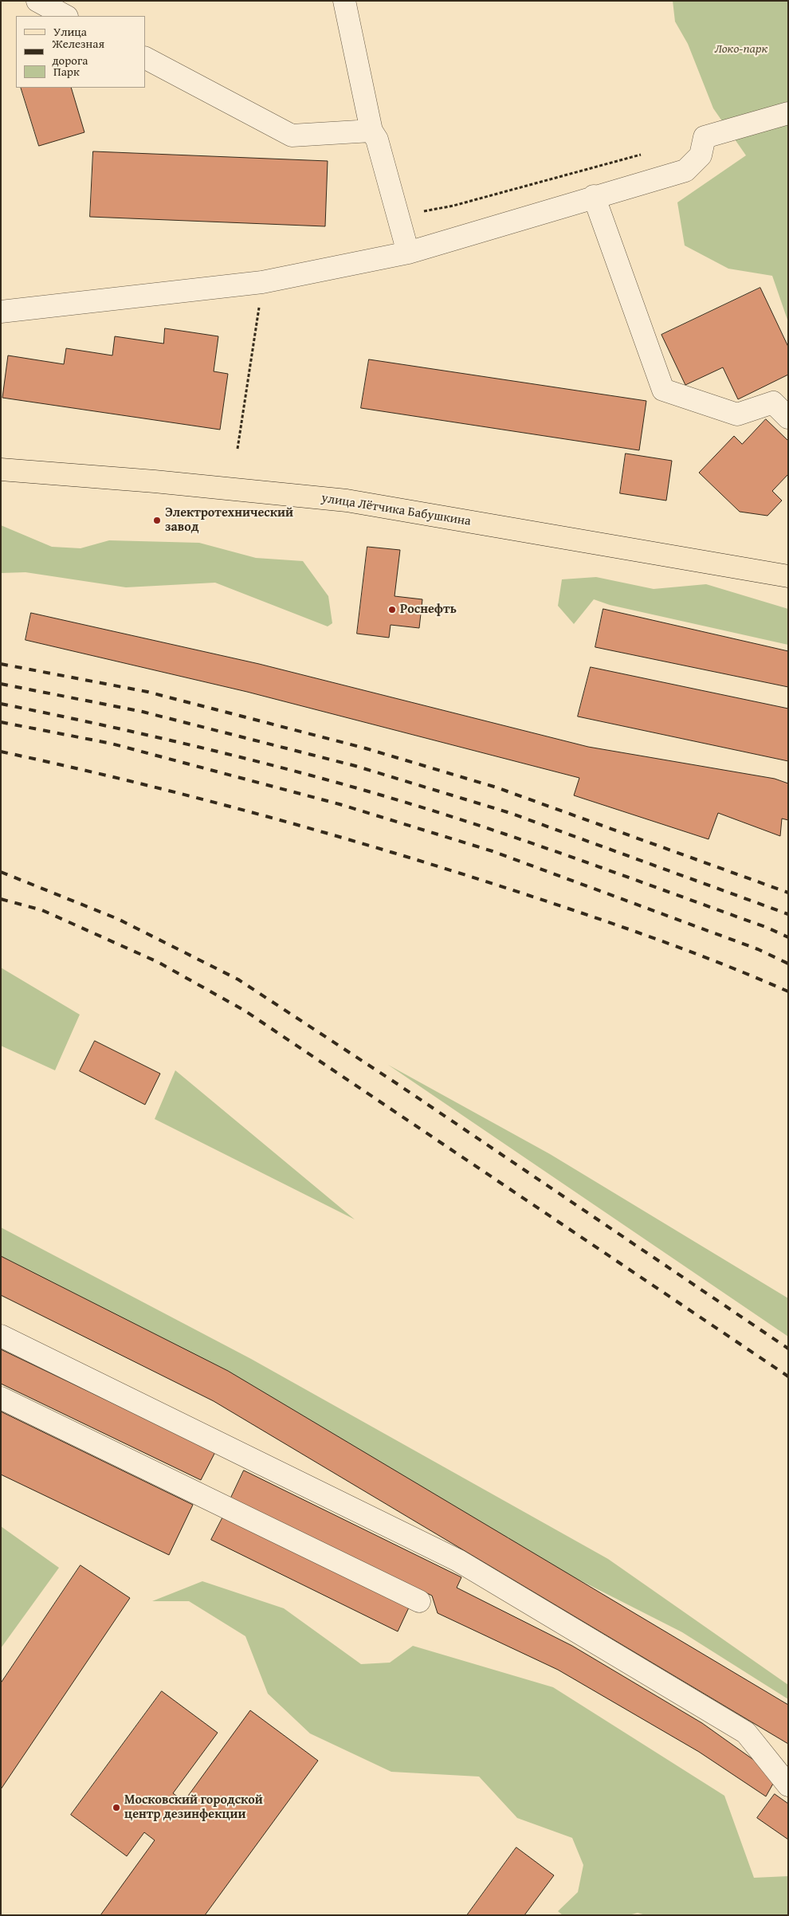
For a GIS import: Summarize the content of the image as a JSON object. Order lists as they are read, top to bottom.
{
  "streets": {
    "main road": ["улица Лётчика Бабушкина"]
  },
  "parks": ["Локо-парк"],
  "places": ["Электротехнический завод", "Роснефть", "Московский городской центр дезинфекции"],
  "legend": ["Улица", "Железная дорога", "Парк"]
}
